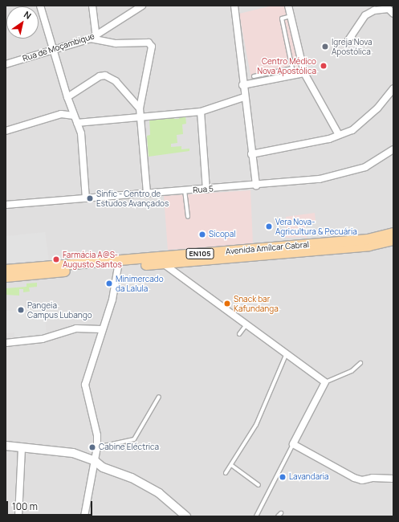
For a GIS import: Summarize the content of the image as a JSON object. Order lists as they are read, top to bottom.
{
  "streets": {
    "main road": ["Avenida Amílcar Cabral", "EN105"],
    "street": ["Rua de Moçambique", "Rua 5"]
  },
  "places": [
    "Igreja Nova Apostólica",
    "Centro Médico Nova Apostólica",
    "Sinfic - Centro de Estudos Avançados",
    "Vera Nova- Agricultura & Pecuária",
    "Sicopal",
    "Farmácia A@S- Augusto Santos",
    "Minimercado da Lalula",
    "Snack bar Kafundanga",
    "Pangeia Campus Lubango",
    "Cabine Eléctrica",
    "Lavandaria"
  ],
  "scale_bar": "100 m",
  "north": "top right"
}
